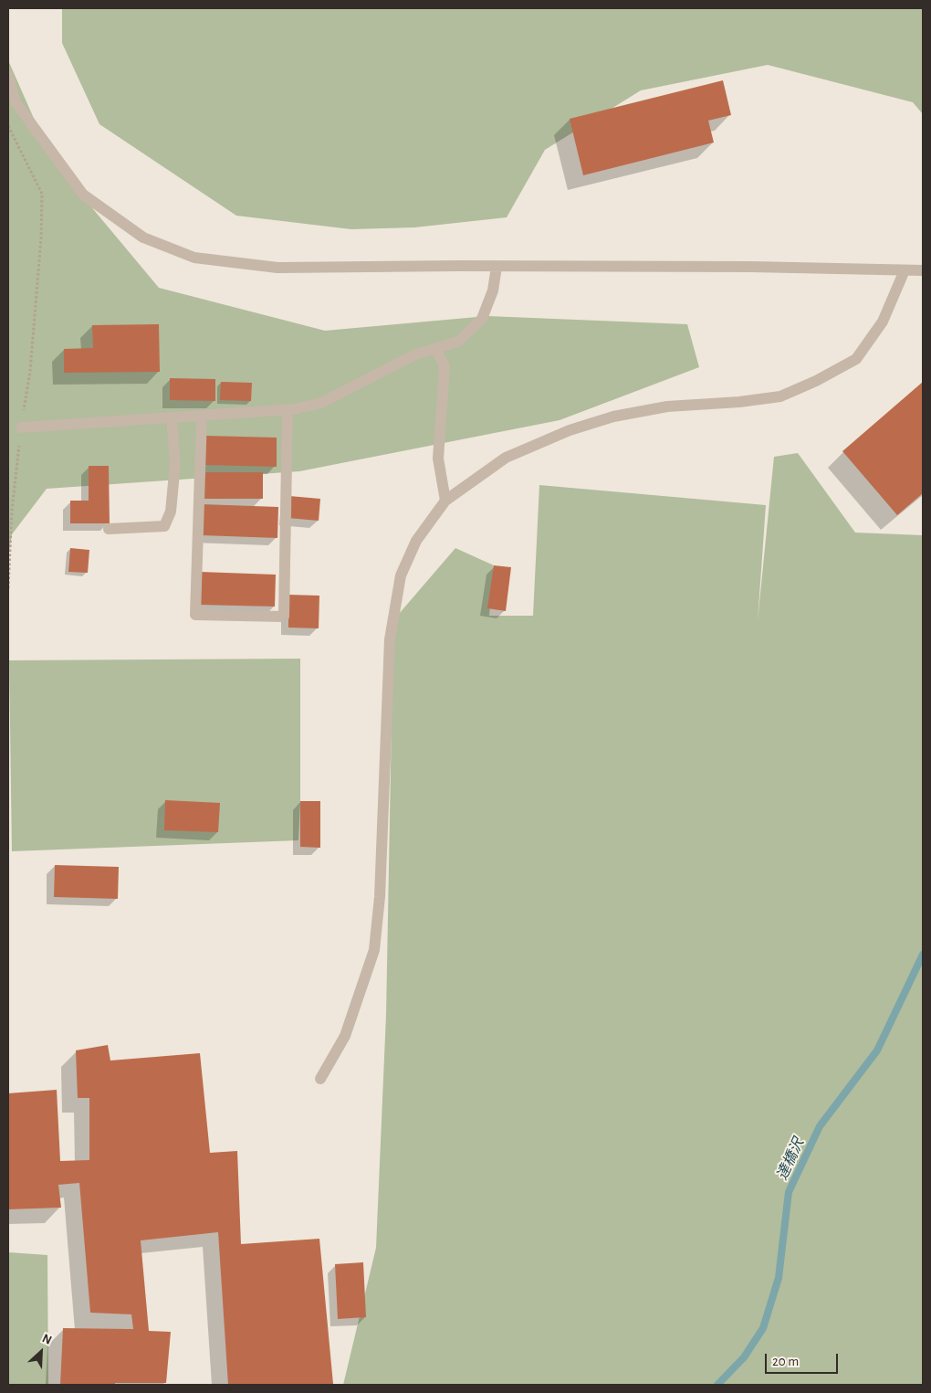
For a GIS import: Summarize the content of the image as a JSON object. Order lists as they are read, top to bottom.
{
  "water": ["達橋沢"],
  "scale_bar": "20 m",
  "north": "top right"
}
